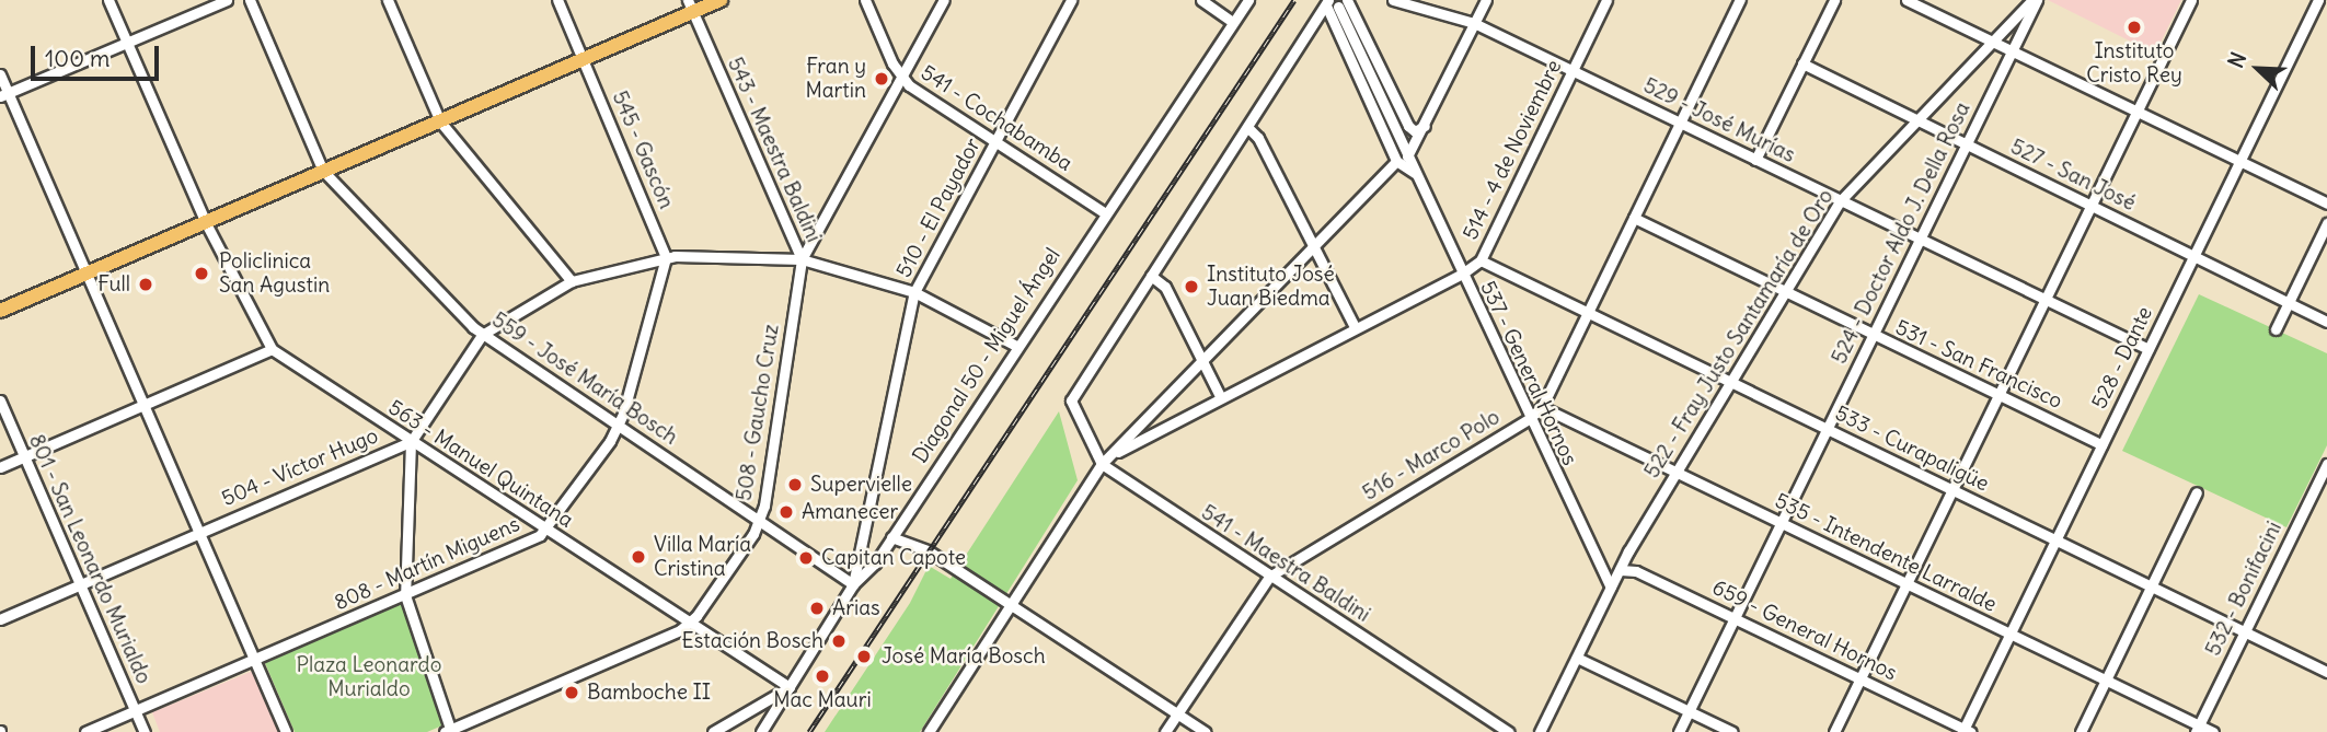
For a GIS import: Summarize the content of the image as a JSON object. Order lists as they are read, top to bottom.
{
  "streets": {
    "street": [
      "541 - Cochabamba",
      "529 - José Murías",
      "545 - Gascón",
      "543 - Maestra Baldini",
      "514 - 4 de Noviembre",
      "527 - San José",
      "510 - El Payador",
      "524 - Doctor Aldo J. Della Rosa",
      "522 - Fray Justo Santamaría de Oro",
      "Diagonal 50 - Miguel Ángel",
      "528 - Dante",
      "531 - San Francisco",
      "537 - General Hornos",
      "559 - José María Bosch",
      "508 - Gaucho Cruz",
      "533 - Curapaligüe",
      "516 - Marco Polo",
      "563 - Manuel Quintana",
      "504 - Víctor Hugo",
      "535 - Intendente Larralde",
      "801 - San Leonardo Murialdo",
      "808 - Martín Miguens",
      "541 - Maestra Baldini",
      "532 - Bonifacini",
      "659 - General Hornos"
    ]
  },
  "crossings": [
    ["541 - Cochabamba", "510 - El Payador"],
    ["541 - Cochabamba", "Diagonal 50 - Miguel Ángel"],
    ["541 - Cochabamba", "508 - Gaucho Cruz"],
    ["529 - José Murías", "514 - 4 de Noviembre"],
    ["529 - José Murías", "524 - Doctor Aldo J. Della Rosa"],
    ["529 - José Murías", "522 - Fray Justo Santamaría de Oro"],
    ["529 - José Murías", "528 - Dante"],
    ["529 - José Murías", "516 - Marco Polo"],
    ["545 - Gascón", "504 - Víctor Hugo"],
    ["545 - Gascón", "808 - Martín Miguens"],
    ["543 - Maestra Baldini", "510 - El Payador"],
    ["543 - Maestra Baldini", "Diagonal 50 - Miguel Ángel"],
    ["543 - Maestra Baldini", "508 - Gaucho Cruz"],
    ["543 - Maestra Baldini", "504 - Víctor Hugo"],
    ["514 - 4 de Noviembre", "537 - General Hornos"],
    ["514 - 4 de Noviembre", "533 - Curapaligüe"],
    ["514 - 4 de Noviembre", "541 - Maestra Baldini"],
    ["527 - San José", "524 - Doctor Aldo J. Della Rosa"],
    ["527 - San José", "522 - Fray Justo Santamaría de Oro"],
    ["527 - San José", "528 - Dante"],
    ["510 - El Payador", "Diagonal 50 - Miguel Ángel"],
    ["510 - El Payador", "559 - José María Bosch"],
    ["524 - Doctor Aldo J. Della Rosa", "522 - Fray Justo Santamaría de Oro"],
    ["524 - Doctor Aldo J. Della Rosa", "531 - San Francisco"],
    ["524 - Doctor Aldo J. Della Rosa", "533 - Curapaligüe"],
    ["524 - Doctor Aldo J. Della Rosa", "535 - Intendente Larralde"],
    ["524 - Doctor Aldo J. Della Rosa", "659 - General Hornos"],
    ["522 - Fray Justo Santamaría de Oro", "531 - San Francisco"],
    ["522 - Fray Justo Santamaría de Oro", "537 - General Hornos"],
    ["522 - Fray Justo Santamaría de Oro", "533 - Curapaligüe"],
    ["522 - Fray Justo Santamaría de Oro", "535 - Intendente Larralde"],
    ["522 - Fray Justo Santamaría de Oro", "659 - General Hornos"],
    ["Diagonal 50 - Miguel Ángel", "559 - José María Bosch"],
    ["Diagonal 50 - Miguel Ángel", "563 - Manuel Quintana"],
    ["528 - Dante", "531 - San Francisco"],
    ["528 - Dante", "533 - Curapaligüe"],
    ["528 - Dante", "535 - Intendente Larralde"],
    ["528 - Dante", "659 - General Hornos"],
    ["531 - San Francisco", "516 - Marco Polo"],
    ["537 - General Hornos", "516 - Marco Polo"],
    ["559 - José María Bosch", "508 - Gaucho Cruz"],
    ["559 - José María Bosch", "504 - Víctor Hugo"],
    ["559 - José María Bosch", "808 - Martín Miguens"],
    ["508 - Gaucho Cruz", "563 - Manuel Quintana"],
    ["508 - Gaucho Cruz", "504 - Víctor Hugo"],
    ["533 - Curapaligüe", "516 - Marco Polo"],
    ["533 - Curapaligüe", "532 - Bonifacini"],
    ["516 - Marco Polo", "535 - Intendente Larralde"],
    ["516 - Marco Polo", "541 - Maestra Baldini"],
    ["563 - Manuel Quintana", "504 - Víctor Hugo"],
    ["563 - Manuel Quintana", "808 - Martín Miguens"],
    ["504 - Víctor Hugo", "801 - San Leonardo Murialdo"],
    ["504 - Víctor Hugo", "808 - Martín Miguens"],
    ["535 - Intendente Larralde", "532 - Bonifacini"],
    ["801 - San Leonardo Murialdo", "808 - Martín Miguens"]
  ],
  "parks": ["Plaza Leonardo Murialdo"],
  "places": [
    "Instituto Cristo Rey",
    "Fran y Martin",
    "Policlinica San Agustin",
    "Full",
    "Instituto José Juan Biedma",
    "Supervielle",
    "Amanecer",
    "Villa María Cristina",
    "Capitan Capote",
    "Arias",
    "Estación Bosch",
    "José María Bosch",
    "Mac Mauri",
    "Bamboche II"
  ],
  "scale_bar": "100 m",
  "north": "top left"
}
